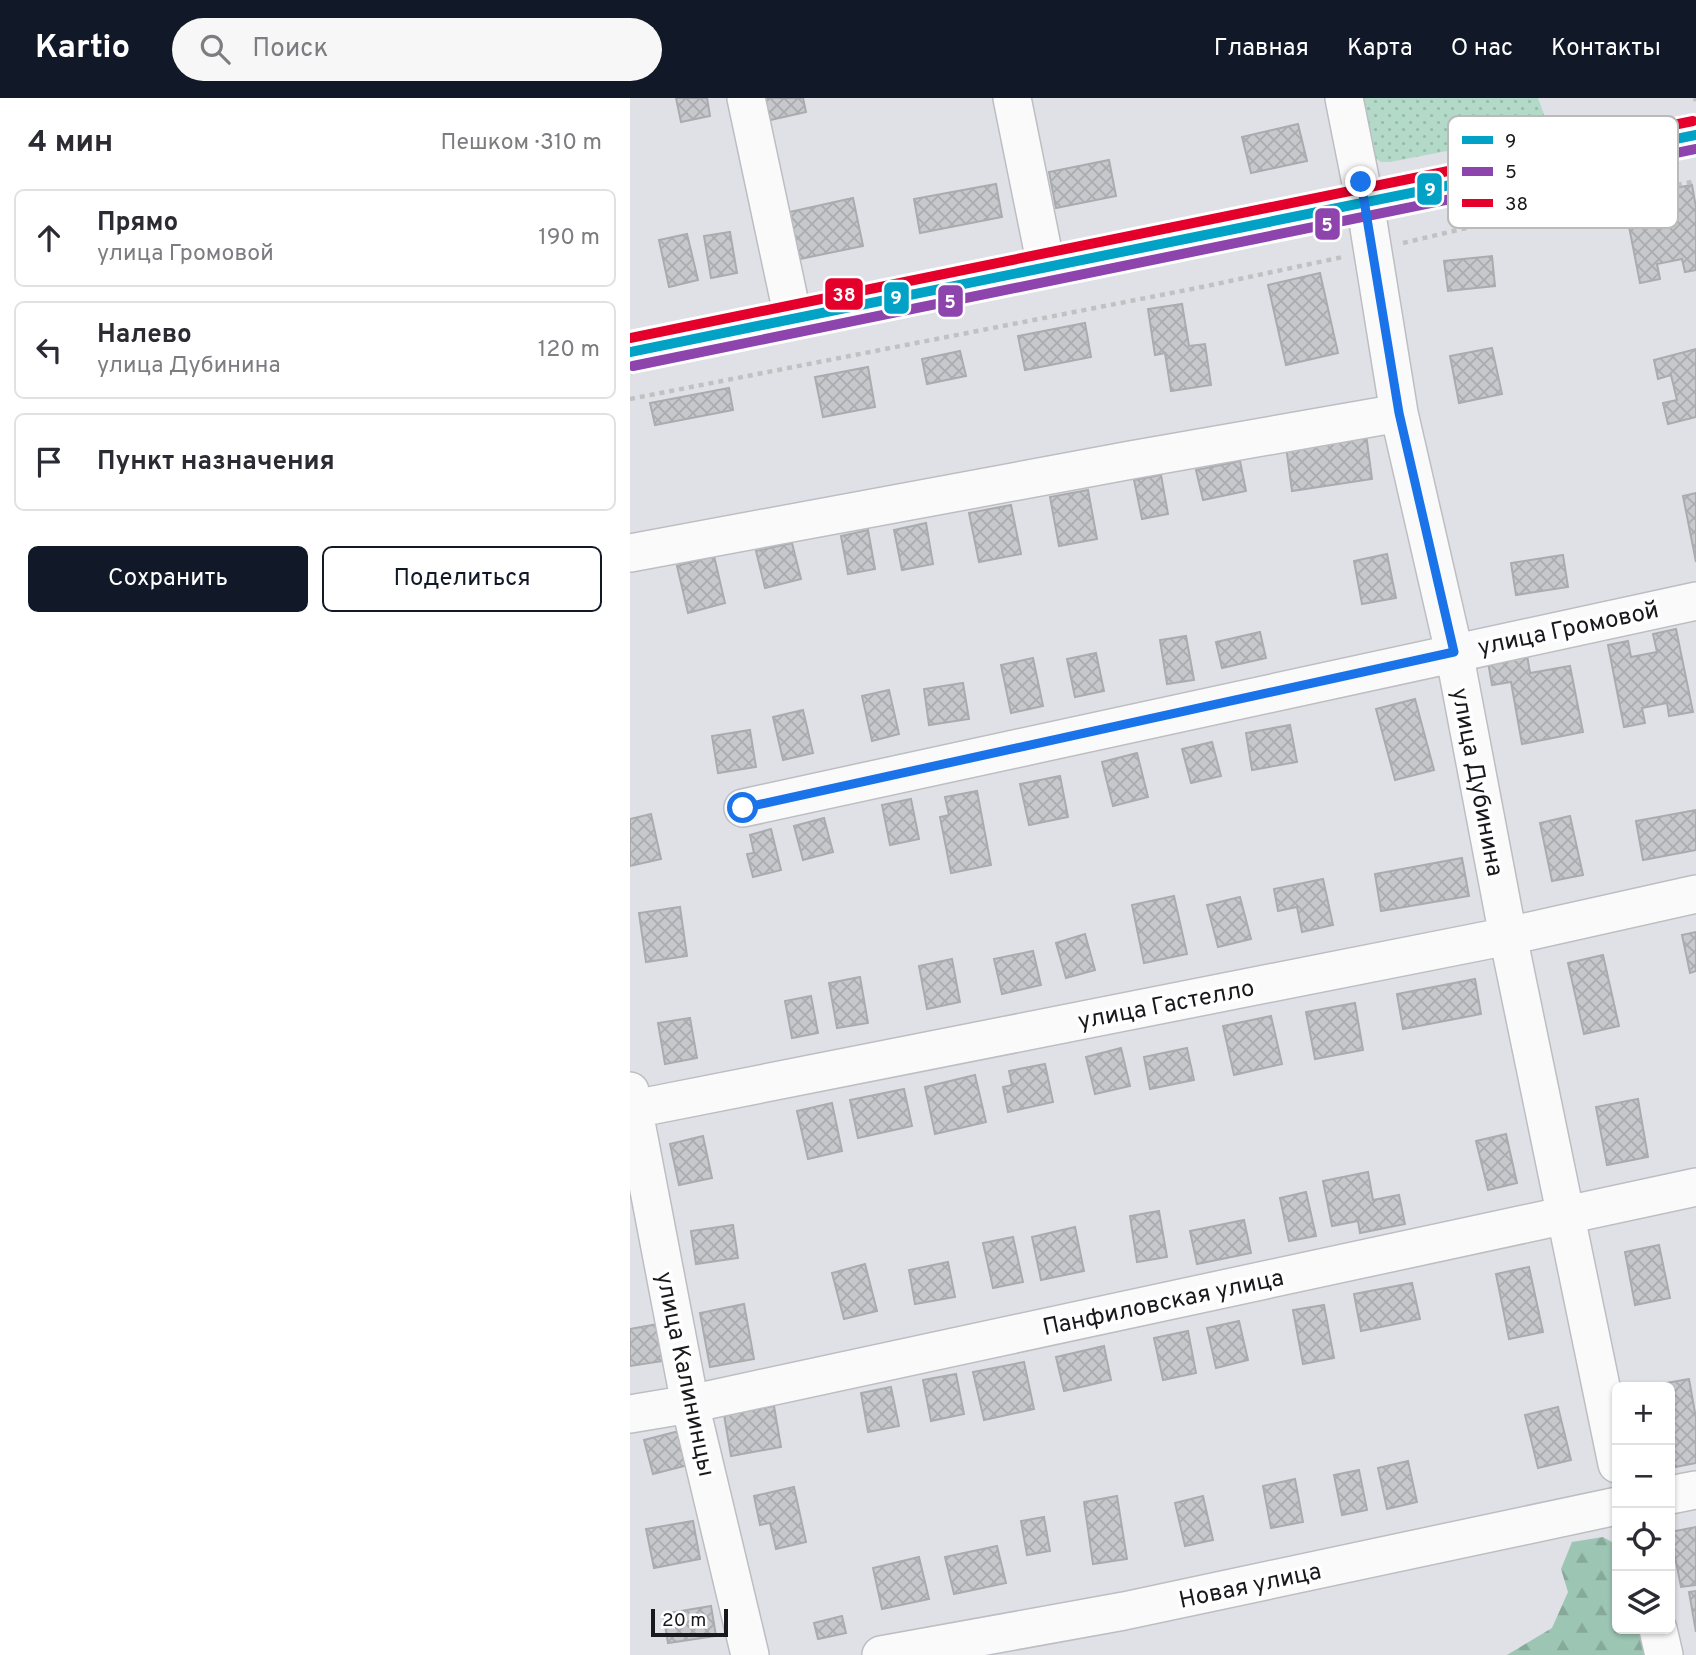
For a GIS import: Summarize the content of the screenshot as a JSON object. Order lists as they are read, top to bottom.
{
  "streets": {
    "street": [
      "улица Громовой",
      "улица Дубинина",
      "улица Гастелло",
      "Панфиловская улица",
      "улица Калининцы",
      "Новая улица"
    ]
  },
  "crossings": [
    ["улица Громовой", "улица Дубинина"],
    ["улица Дубинина", "улица Гастелло"],
    ["улица Дубинина", "Панфиловская улица"],
    ["улица Гастелло", "улица Калининцы"],
    ["Панфиловская улица", "улица Калининцы"]
  ],
  "lines": ["transit line 38", "transit line 9", "transit line 5"],
  "legend": ["9", "5", "38"],
  "scale_bar": "20 m",
  "page": {
    "header": "Kartio",
    "search": "Поиск",
    "nav": [
      "Главная",
      "Карта",
      "О нас",
      "Контакты"
    ],
    "heading": ["4 мин", "Пешком · 310 m"],
    "list": [
      ["Прямо", "улица Громовой", "190 m"],
      ["Налево", "улица Дубинина", "120 m"],
      "Пункт назначения"
    ],
    "buttons": ["Сохранить", "Поделиться"],
    "map_buttons": ["+", "−"],
    "scale": "20 m"
  }
}
